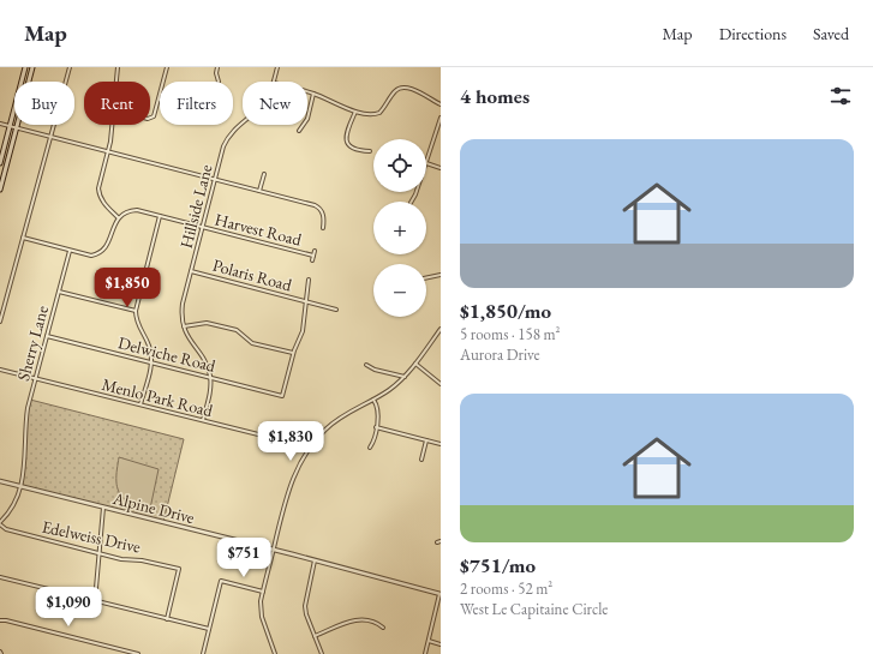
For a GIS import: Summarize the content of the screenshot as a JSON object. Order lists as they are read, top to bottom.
{
  "streets": {
    "street": [
      "Hillside Lane",
      "Harvest Road",
      "Polaris Road",
      "Sherry Lane",
      "Delwiche Road",
      "Menlo Park Road",
      "Alpine Drive",
      "Edelweiss Drive"
    ]
  },
  "crossings": [
    ["Hillside Lane", "Harvest Road"],
    ["Hillside Lane", "Polaris Road"],
    ["Hillside Lane", "Delwiche Road"],
    ["Hillside Lane", "Menlo Park Road"],
    ["Sherry Lane", "Delwiche Road"],
    ["Sherry Lane", "Menlo Park Road"],
    ["Sherry Lane", "Alpine Drive"],
    ["Sherry Lane", "Edelweiss Drive"]
  ],
  "page": {
    "header": "Map",
    "nav": ["Map", "Directions", "Saved"],
    "heading": "4 homes",
    "chip": [
      "Buy",
      "Rent",
      "Filters",
      "New"
    ],
    "list": [
      {
        "name": "$1,850/mo",
        "note": "5 rooms · 158 m² · Aurora Drive"
      },
      {
        "name": "$751/mo",
        "note": "2 rooms · 52 m² · West Le Capitaine Circle"
      }
    ],
    "map_buttons": ["+", "−"],
    "price": [
      "$1,850",
      "$1,830",
      "$751",
      "$1,090"
    ]
  }
}
